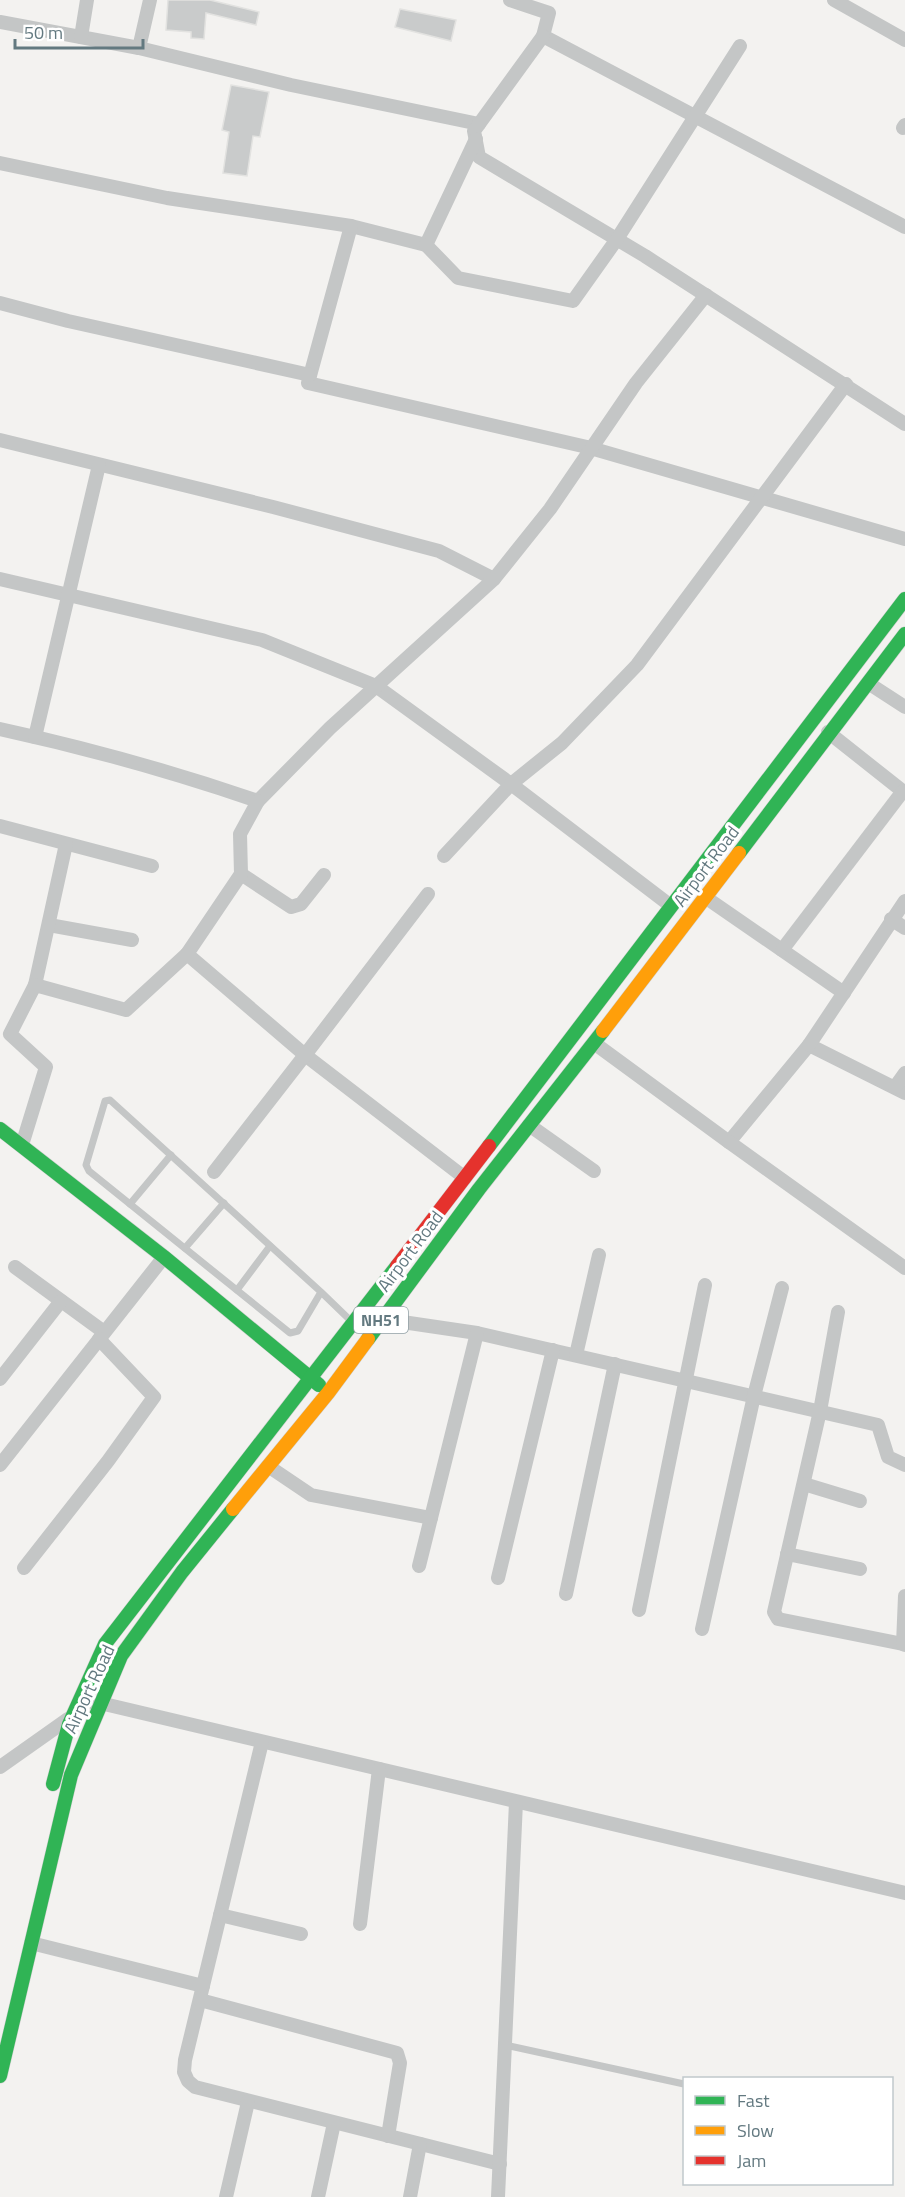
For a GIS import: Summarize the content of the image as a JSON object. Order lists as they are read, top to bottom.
{
  "streets": {
    "main road": ["Airport Road", "NH51"]
  },
  "legend": ["Fast", "Slow", "Jam"],
  "scale_bar": "50 m"
}
